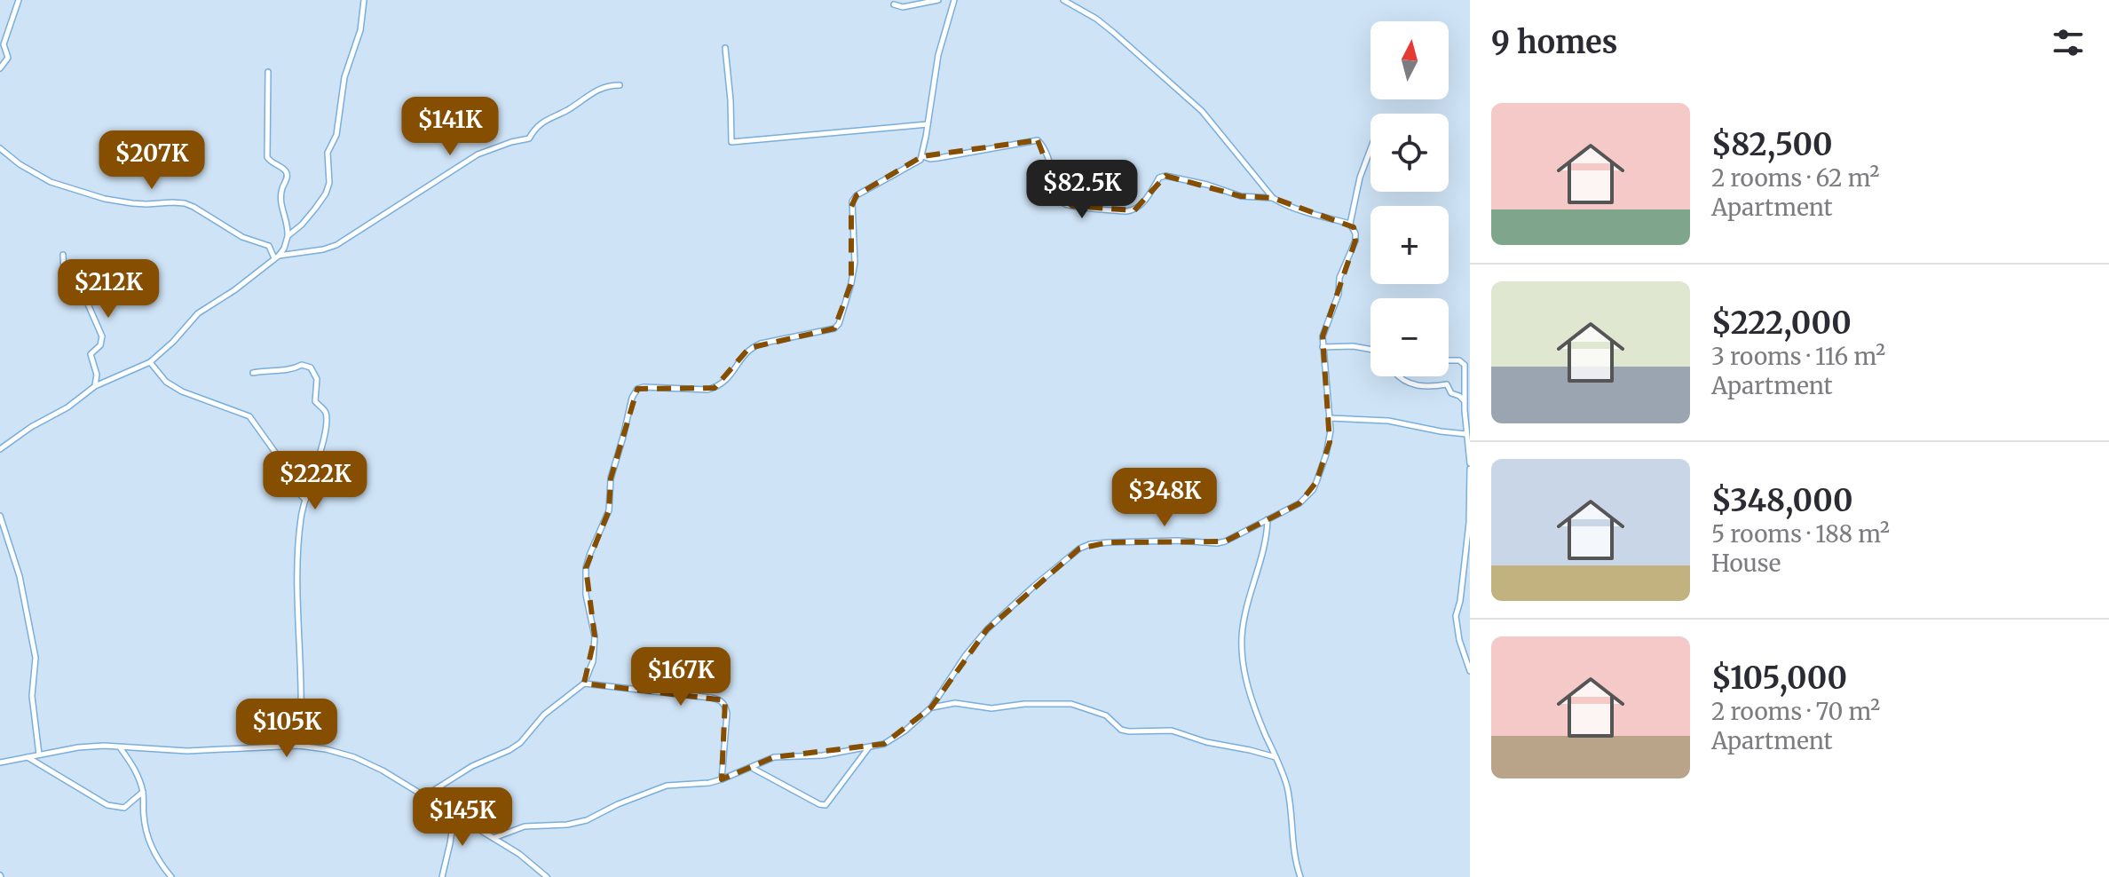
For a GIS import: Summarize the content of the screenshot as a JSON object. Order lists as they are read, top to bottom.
{
  "north": "top",
  "page": {
    "heading": "9 homes",
    "map_buttons": ["+", "−"],
    "list": [
      {
        "name": "$82,500",
        "note": "2 rooms · 62 m² · Apartment"
      },
      {
        "name": "$222,000",
        "note": "3 rooms · 116 m² · Apartment"
      },
      {
        "name": "$348,000",
        "note": "5 rooms · 188 m² · House"
      },
      {
        "name": "$105,000",
        "note": "2 rooms · 70 m² · Apartment"
      }
    ],
    "price": [
      "$141K",
      "$207K",
      "$82.5K",
      "$212K",
      "$222K",
      "$348K",
      "$167K",
      "$105K",
      "$145K"
    ]
  }
}
